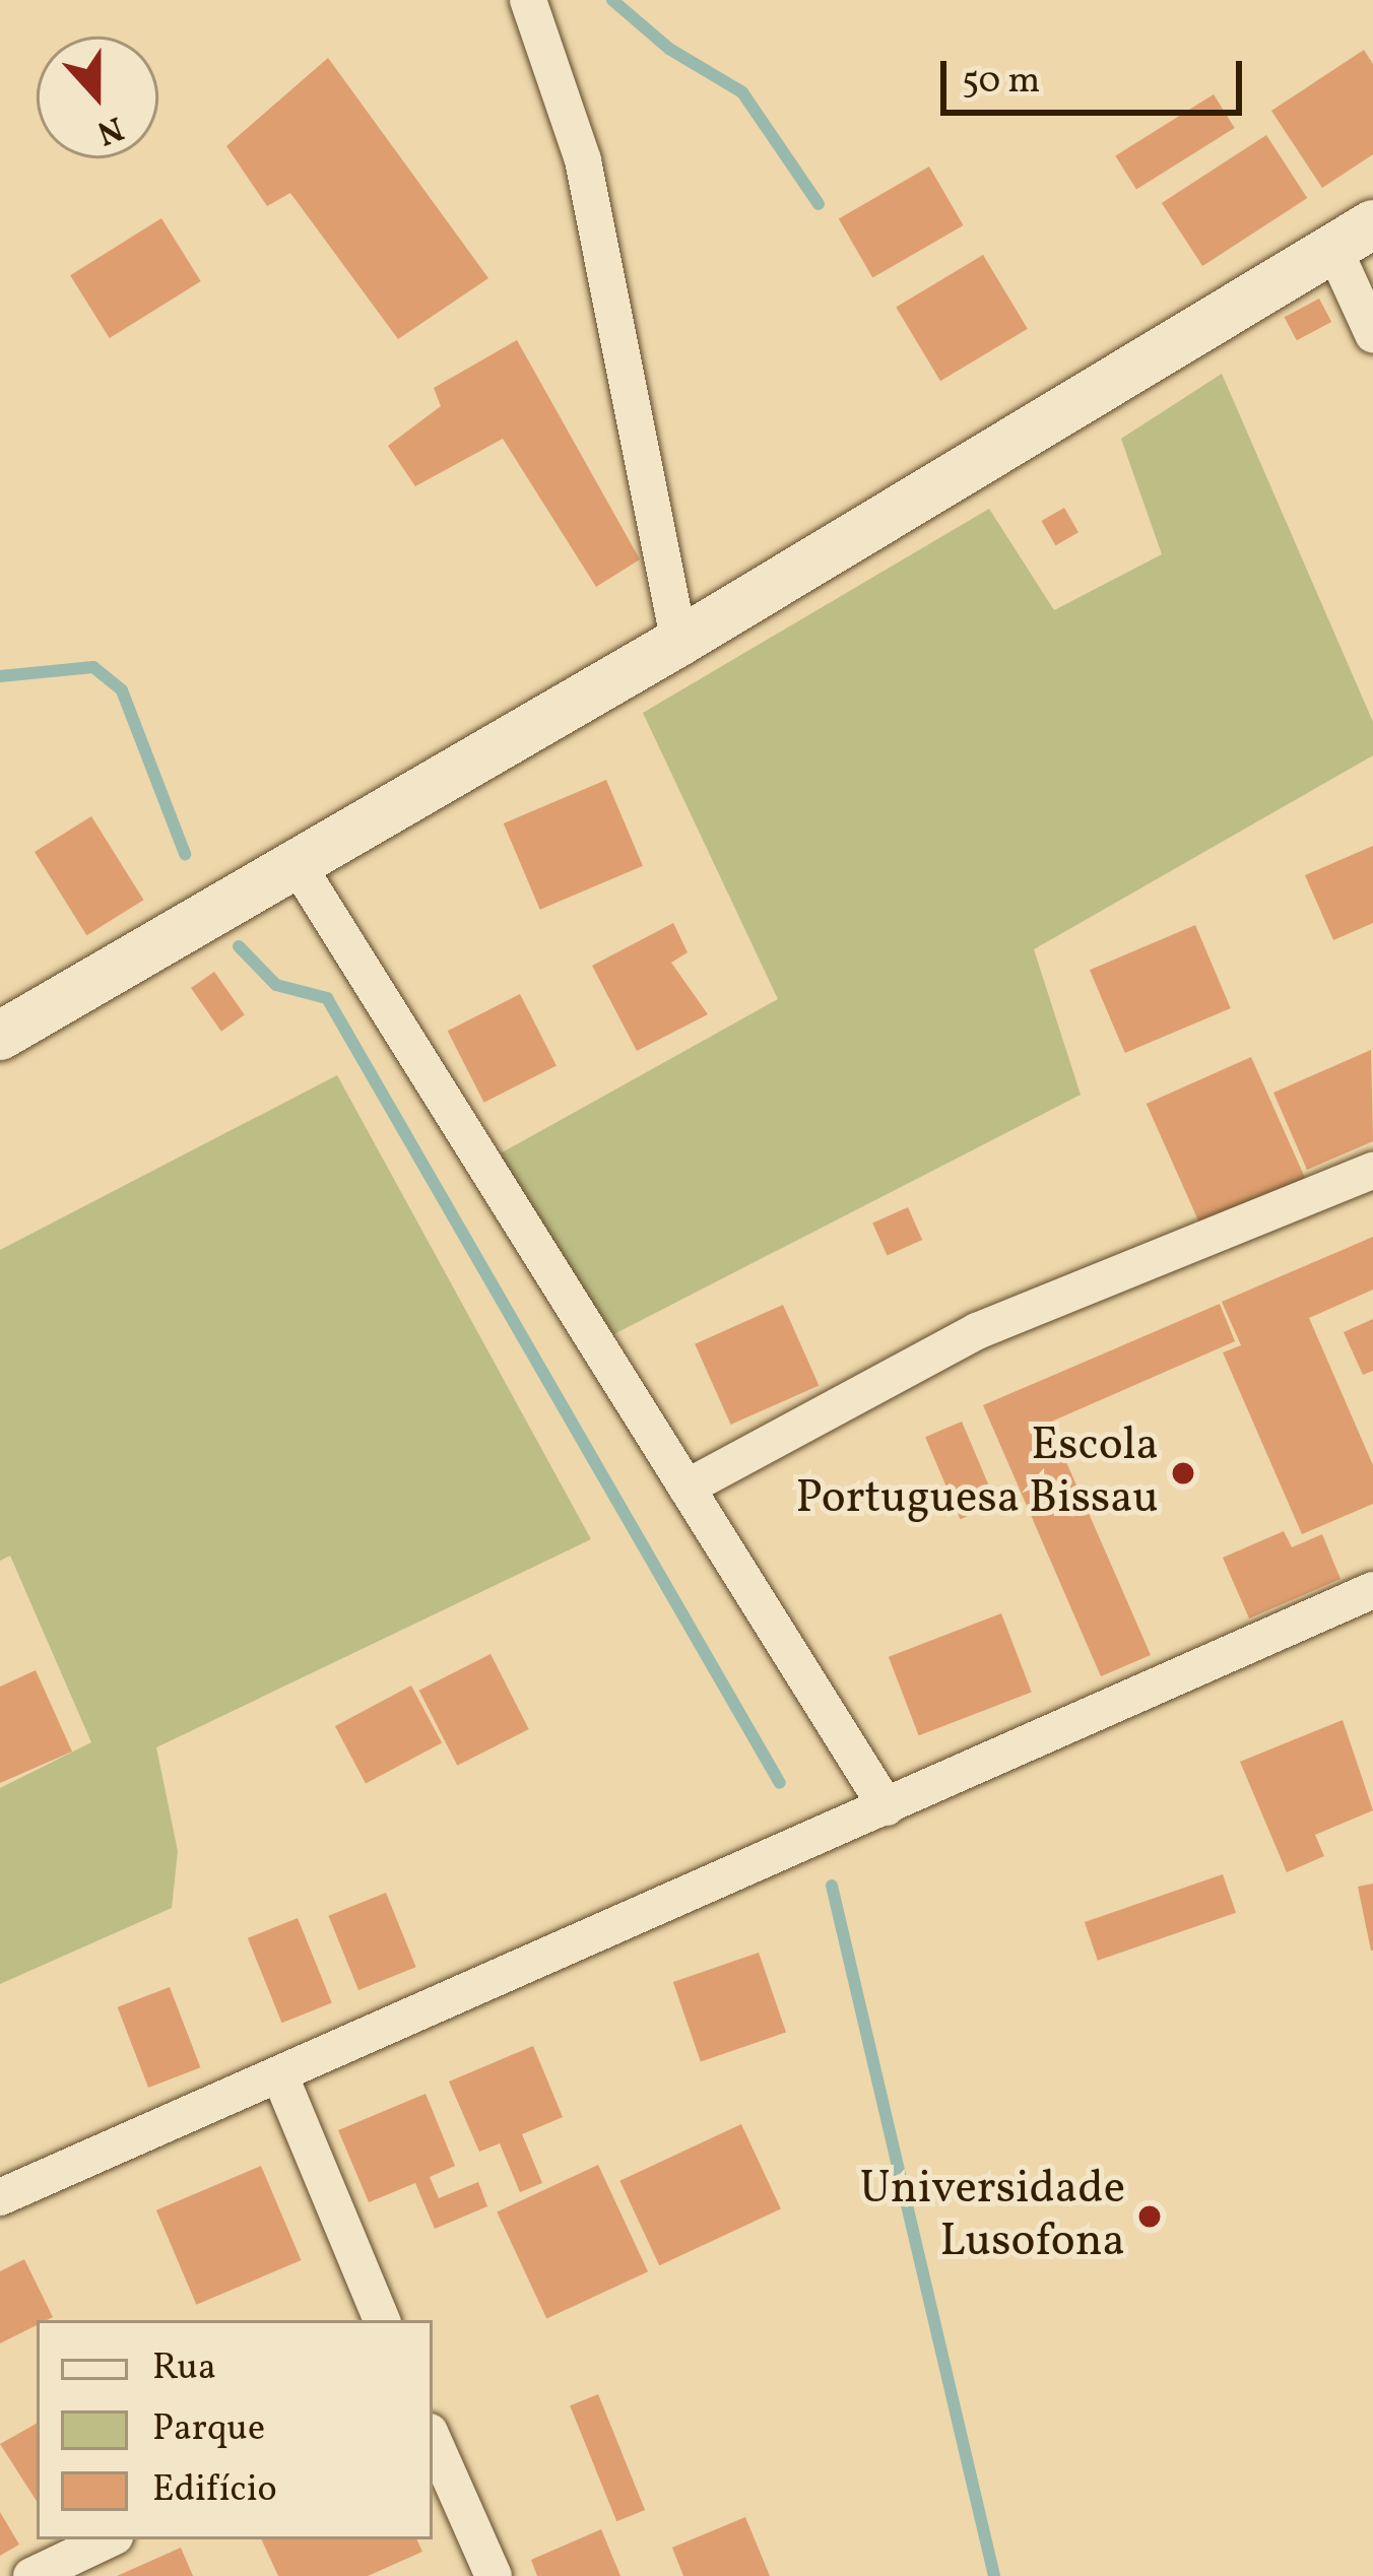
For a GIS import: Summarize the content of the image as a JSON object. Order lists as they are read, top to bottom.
{
  "places": ["Escola Portuguesa Bissau", "Universidade Lusofona"],
  "legend": ["Rua", "Parque", "Edifício"],
  "scale_bar": "50 m",
  "north": "bottom"
}
